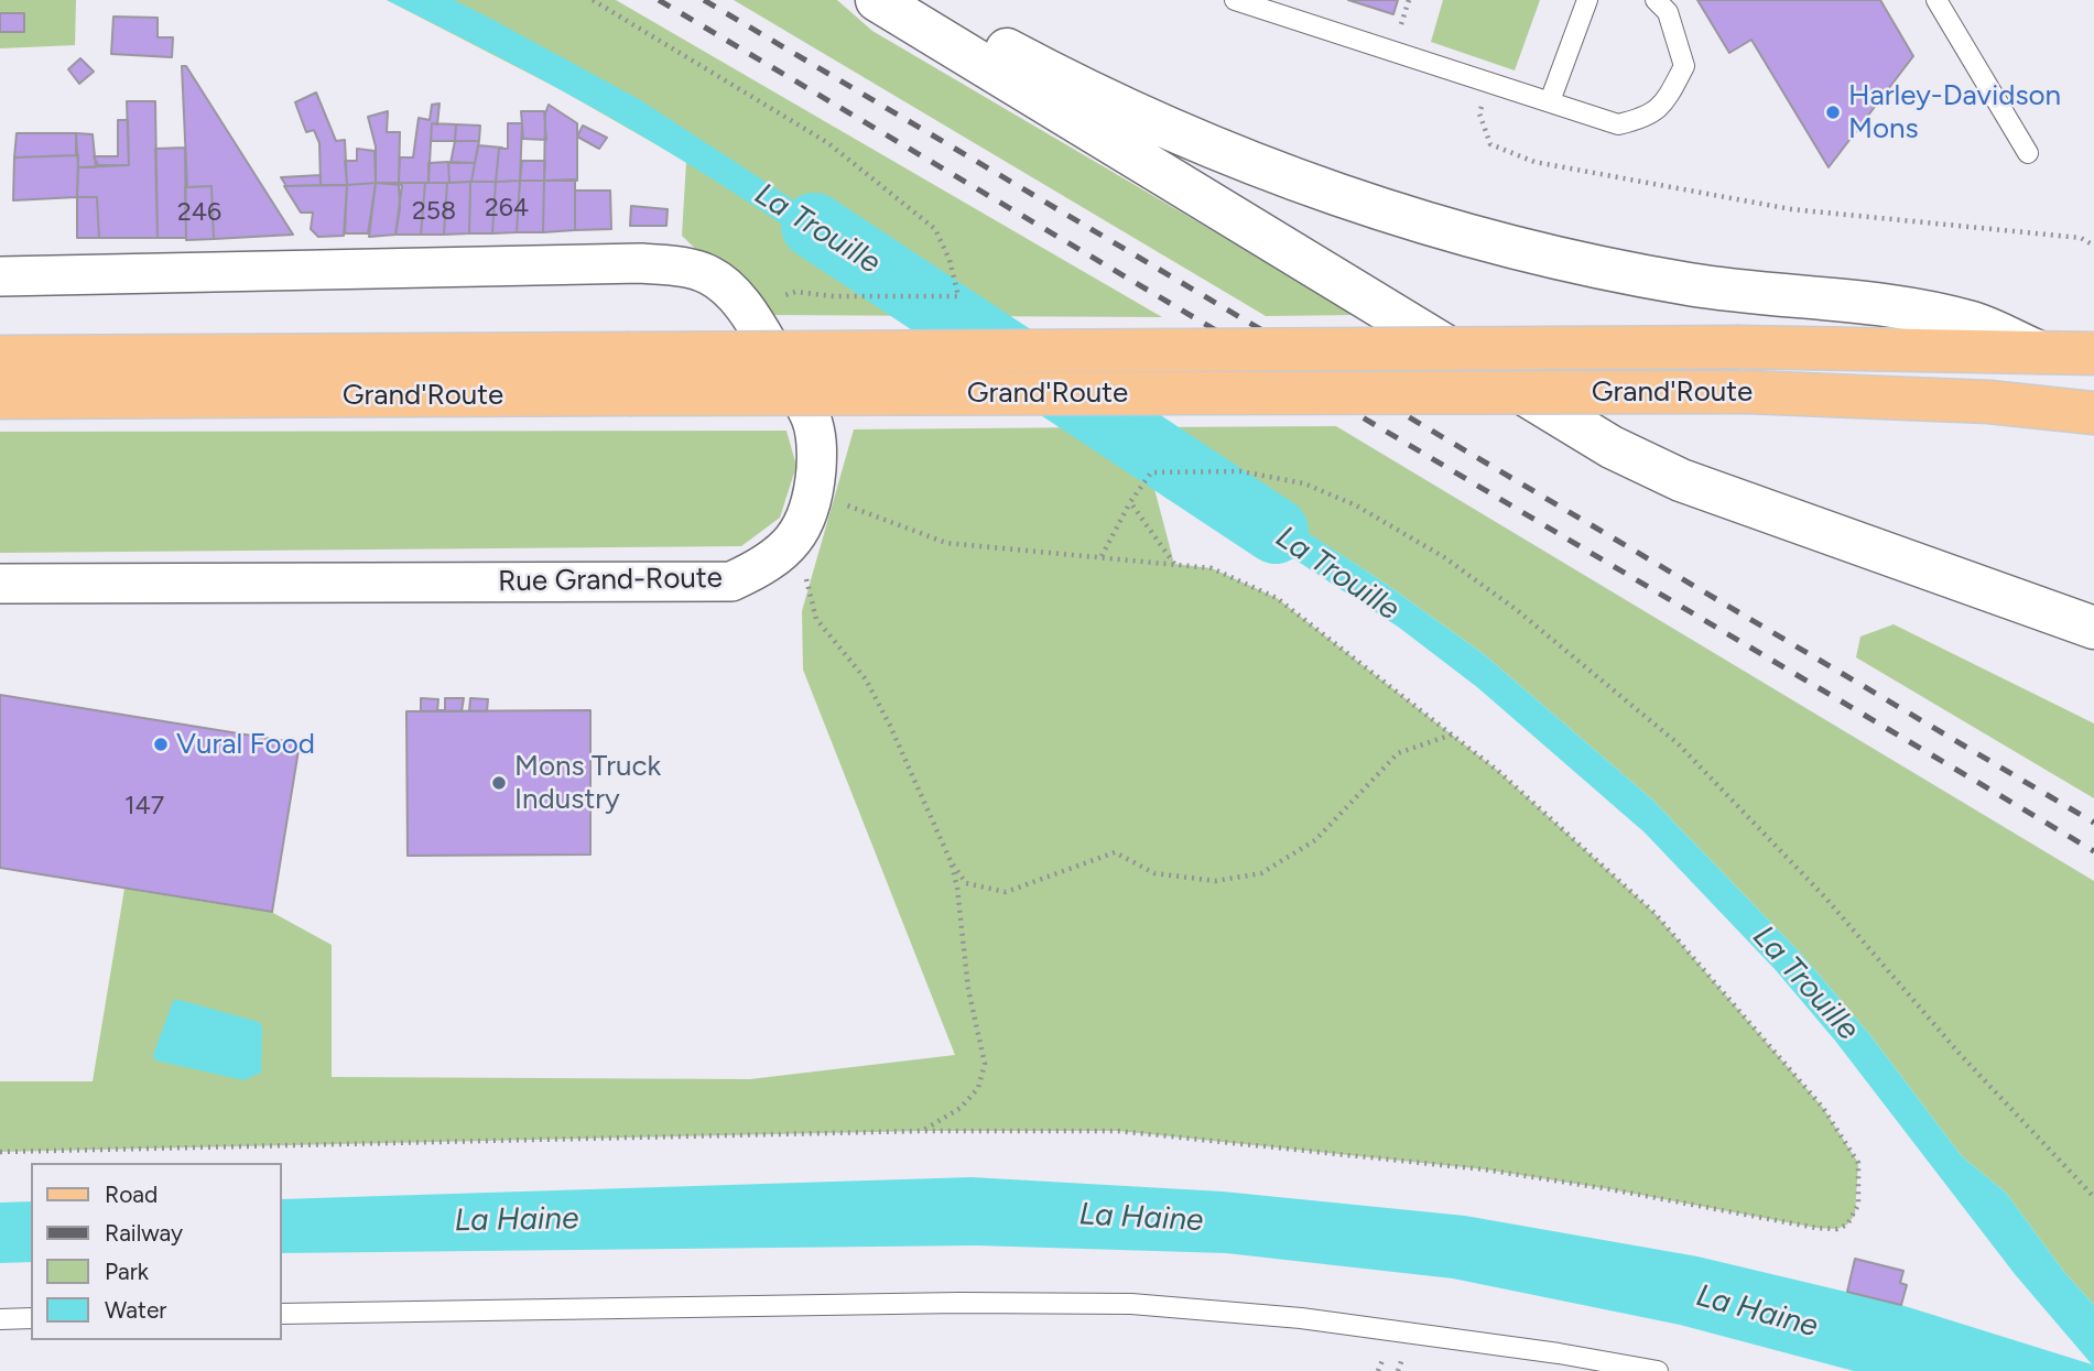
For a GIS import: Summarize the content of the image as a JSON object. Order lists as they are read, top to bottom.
{
  "streets": {
    "main road": ["Grand'Route"],
    "street": ["Rue Grand-Route"]
  },
  "water": ["La Trouille", "La Haine"],
  "places": ["Harley-Davidson Mons", "Vural Food", "Mons Truck Industry"],
  "house_numbers": [
    "264",
    "258",
    "246",
    "147"
  ],
  "legend": [
    "Road",
    "Railway",
    "Park",
    "Water"
  ]
}
